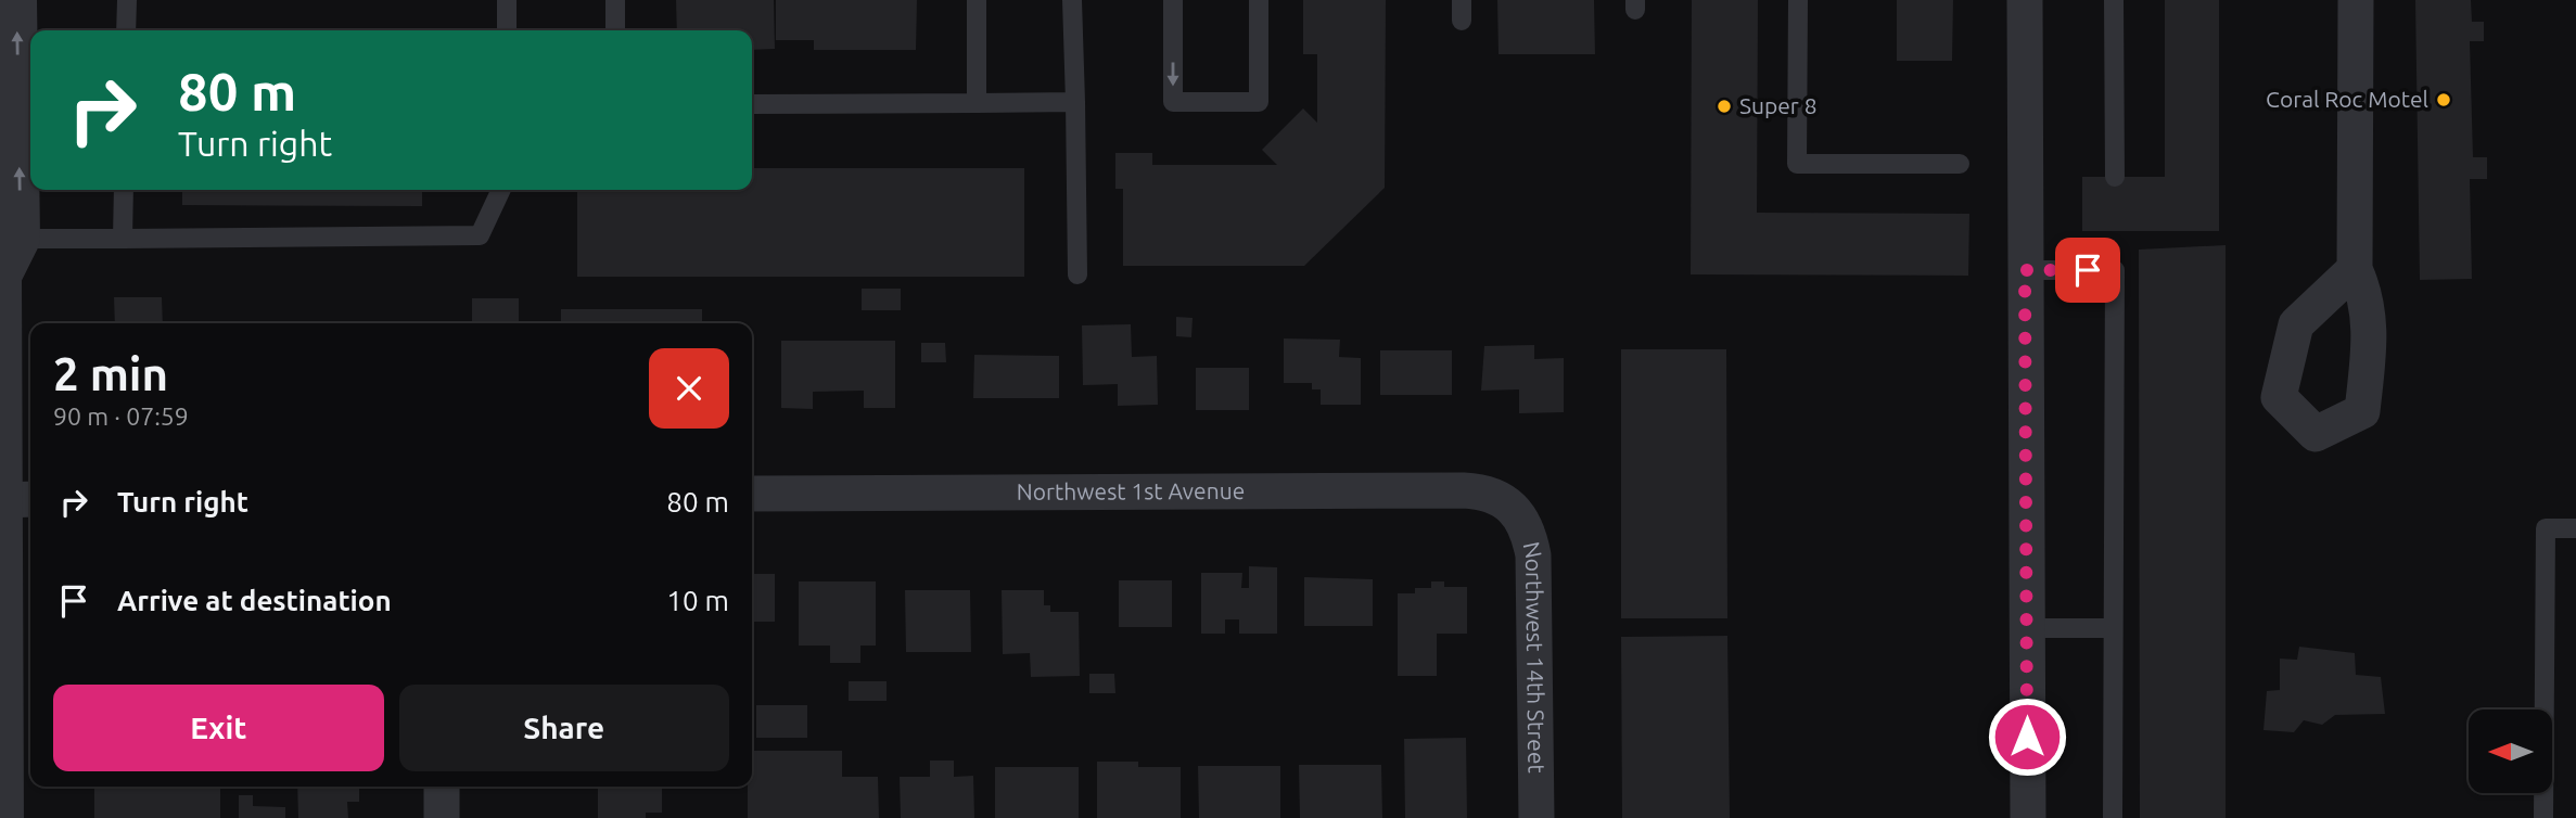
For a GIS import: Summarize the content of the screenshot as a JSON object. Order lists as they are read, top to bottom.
{
  "streets": {
    "street": ["Northwest 1st Avenue", "Northwest 14th Street"]
  },
  "crossings": [
    ["Northwest 1st Avenue", "Northwest 14th Street"]
  ],
  "places": ["Coral Roc Motel", "Super 8"],
  "north": "left",
  "page": {
    "turn": ["80 m", "Turn right"],
    "heading": ["2 min", "90 m · 07:59"],
    "list": [
      {
        "name": "Turn right",
        "value": "80 m"
      },
      {
        "name": "Arrive at destination",
        "value": "10 m"
      }
    ],
    "buttons": ["Exit", "Share"]
  }
}
